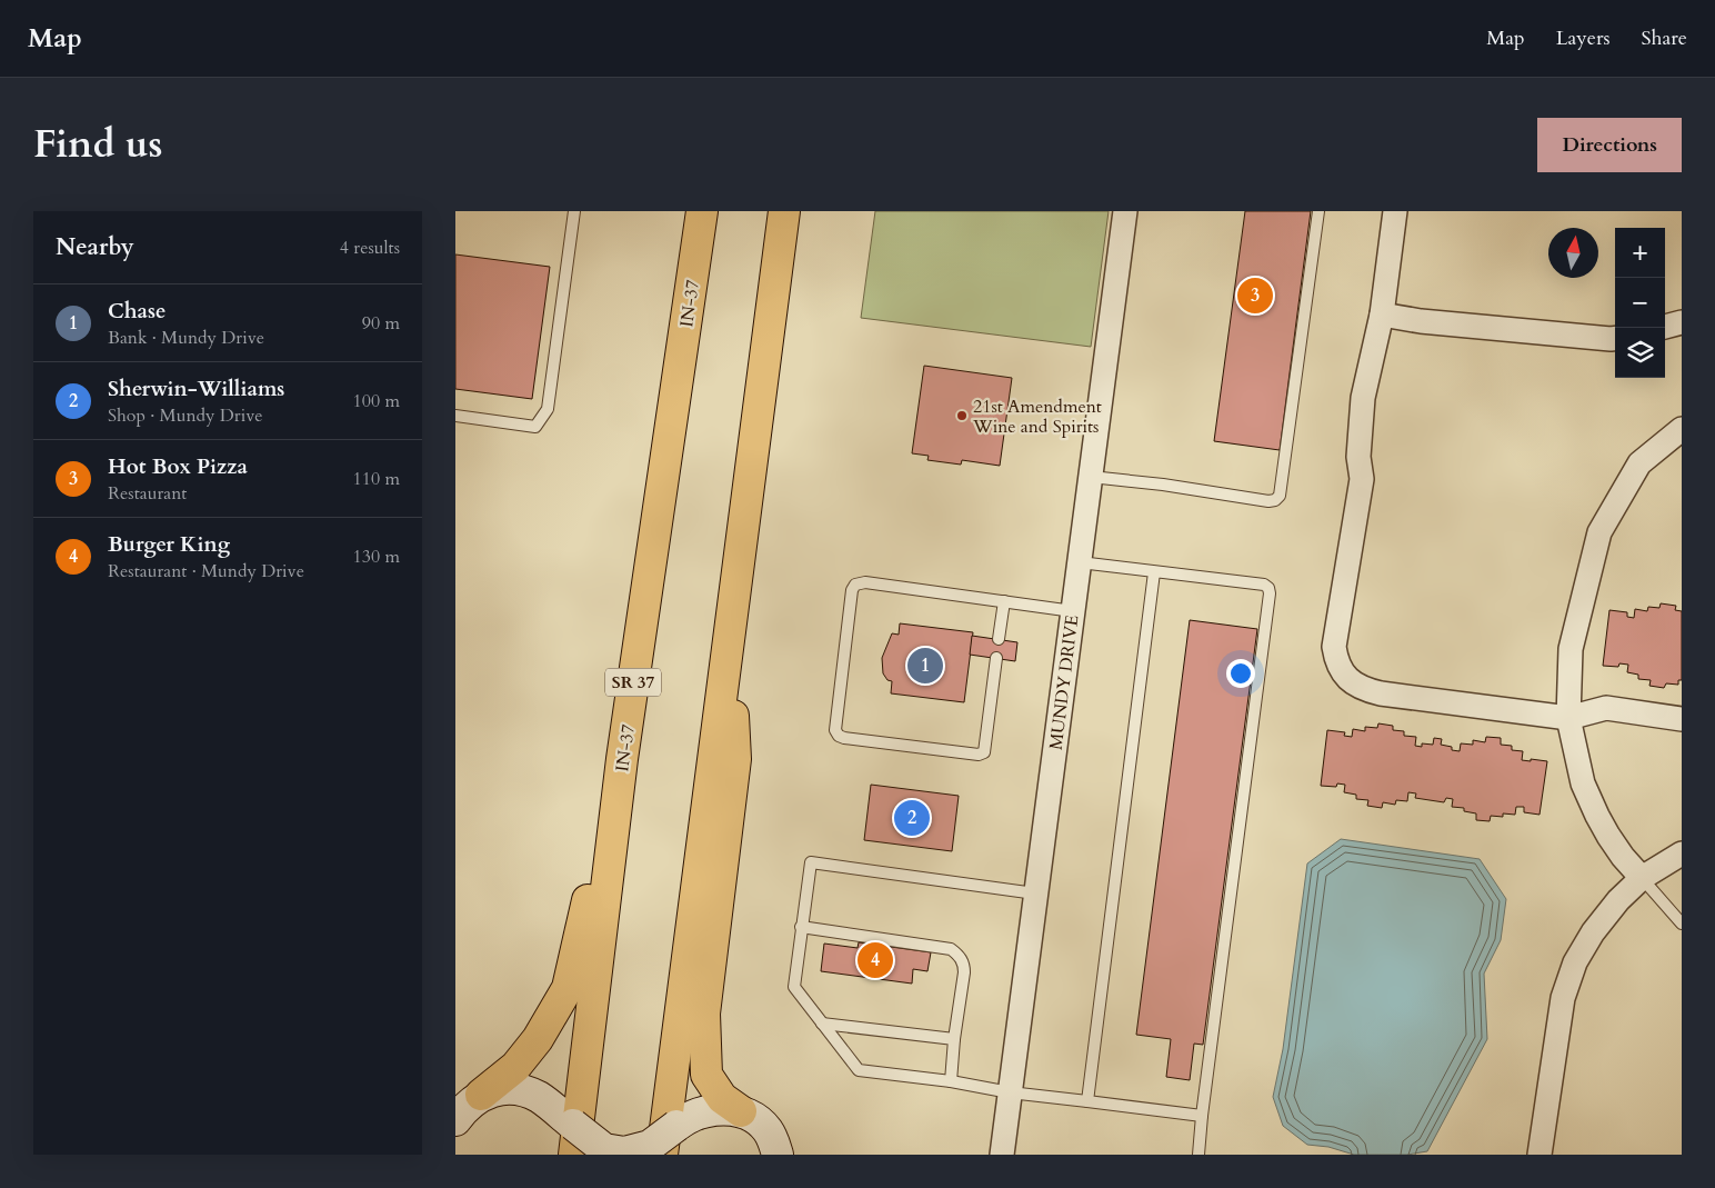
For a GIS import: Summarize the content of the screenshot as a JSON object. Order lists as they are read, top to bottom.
{
  "streets": {
    "highway": ["IN-37", "SR 37"],
    "street": ["MUNDY DRIVE"]
  },
  "places": ["21st Amendment Wine and Spirits"],
  "north": "top",
  "page": {
    "header": "Map",
    "nav": ["Map", "Layers", "Share"],
    "title": "Find us",
    "buttons": "Directions",
    "heading": ["Nearby", "4 results"],
    "map_buttons": ["+", "−"],
    "pins": [
      "3",
      "1",
      "2",
      "4"
    ],
    "list": [
      {
        "mark": "1",
        "name": "Chase",
        "note": "Bank · Mundy Drive",
        "value": "90 m"
      },
      {
        "mark": "2",
        "name": "Sherwin-Williams",
        "note": "Shop · Mundy Drive",
        "value": "100 m"
      },
      {
        "mark": "3",
        "name": "Hot Box Pizza",
        "note": "Restaurant",
        "value": "110 m"
      },
      {
        "mark": "4",
        "name": "Burger King",
        "note": "Restaurant · Mundy Drive",
        "value": "130 m"
      }
    ]
  }
}
